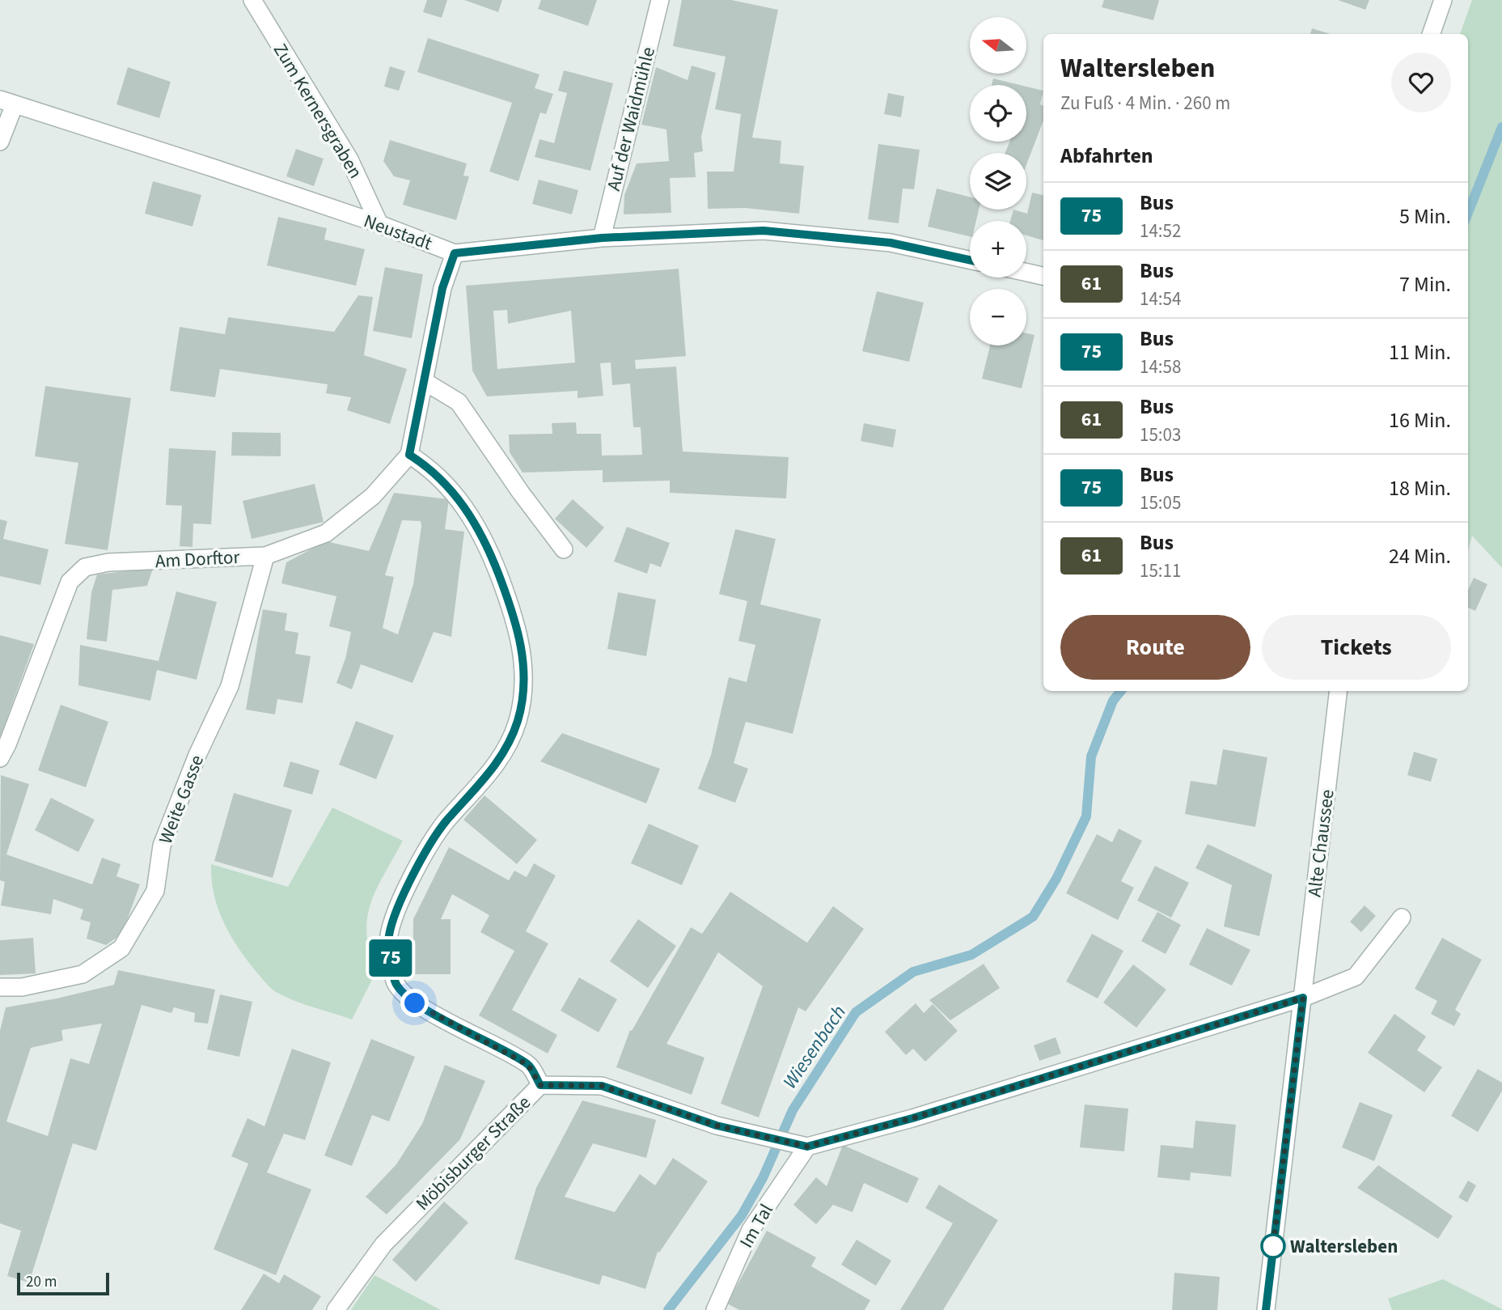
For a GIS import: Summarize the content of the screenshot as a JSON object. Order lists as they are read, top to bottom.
{
  "streets": {
    "street": [
      "Zum Kernersgraben",
      "Auf der Waidmühle",
      "Neustadt",
      "Am Dorftor",
      "Weite Gasse",
      "Alte Chaussee",
      "Möbisburger Straße",
      "Im Tal"
    ]
  },
  "crossings": [
    ["Zum Kernersgraben", "Neustadt"],
    ["Auf der Waidmühle", "Neustadt"],
    ["Am Dorftor", "Weite Gasse"],
    ["Alte Chaussee", "Möbisburger Straße"],
    ["Möbisburger Straße", "Im Tal"]
  ],
  "water": ["Wiesenbach"],
  "places": ["Waltersleben"],
  "lines": ["bus line 75"],
  "scale_bar": "20 m",
  "north": "left",
  "page": {
    "on_map": "75",
    "map_buttons": ["+", "−"],
    "heading": [
      ["Waltersleben", "Zu Fuß · 4 Min. · 260 m"],
      "Abfahrten"
    ],
    "list": [
      {
        "mark": "75",
        "name": "Bus",
        "note": "14:52",
        "value": "5 Min."
      },
      {
        "mark": "61",
        "name": "Bus",
        "note": "14:54",
        "value": "7 Min."
      },
      {
        "mark": "75",
        "name": "Bus",
        "note": "14:58",
        "value": "11 Min."
      },
      {
        "mark": "61",
        "name": "Bus",
        "note": "15:03",
        "value": "16 Min."
      },
      {
        "mark": "75",
        "name": "Bus",
        "note": "15:05",
        "value": "18 Min."
      },
      {
        "mark": "61",
        "name": "Bus",
        "note": "15:11",
        "value": "24 Min."
      }
    ],
    "buttons": ["Route", "Tickets"],
    "scale": "20 m"
  }
}
